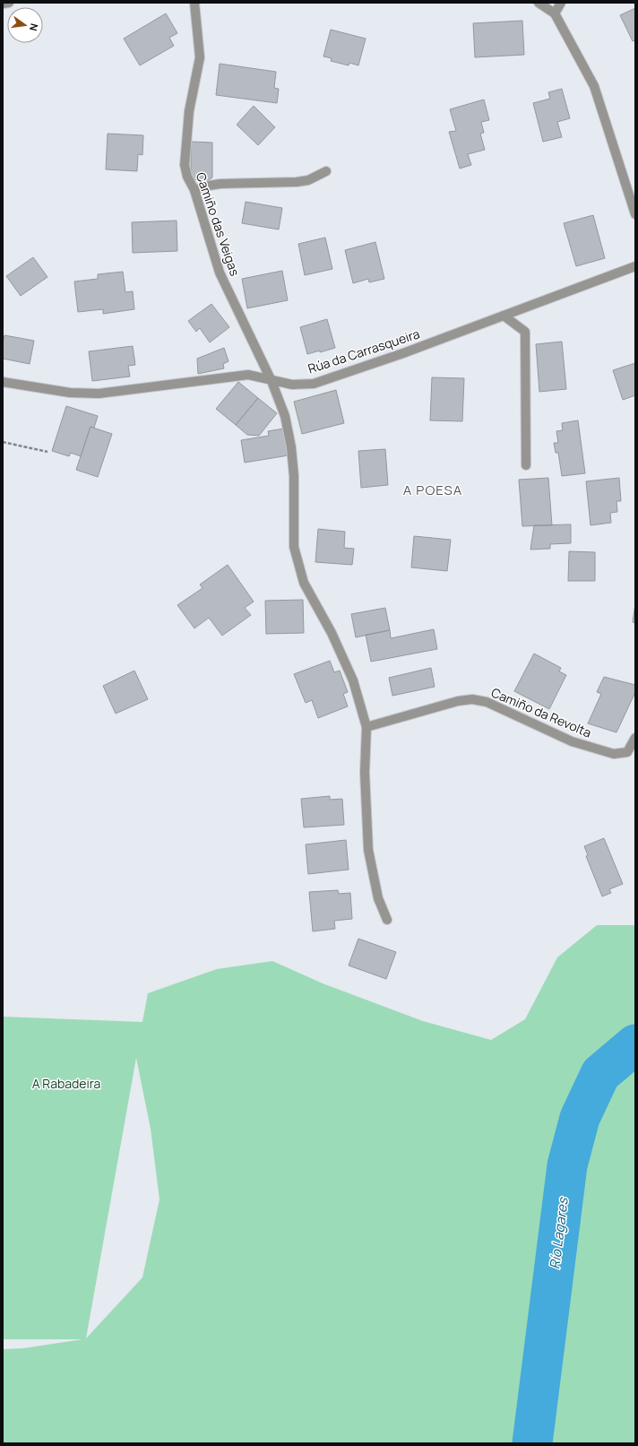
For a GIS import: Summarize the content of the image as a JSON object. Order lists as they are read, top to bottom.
{
  "streets": {
    "street": ["Camiño das Veigas", "Rúa da Carrasqueira", "Camiño da Revolta"]
  },
  "crossings": [
    ["Camiño das Veigas", "Rúa da Carrasqueira"],
    ["Camiño das Veigas", "Camiño da Revolta"]
  ],
  "districts": ["A POESA"],
  "water": ["Río Lagares"],
  "parks": ["A Rabadeira"],
  "north": "right"
}
